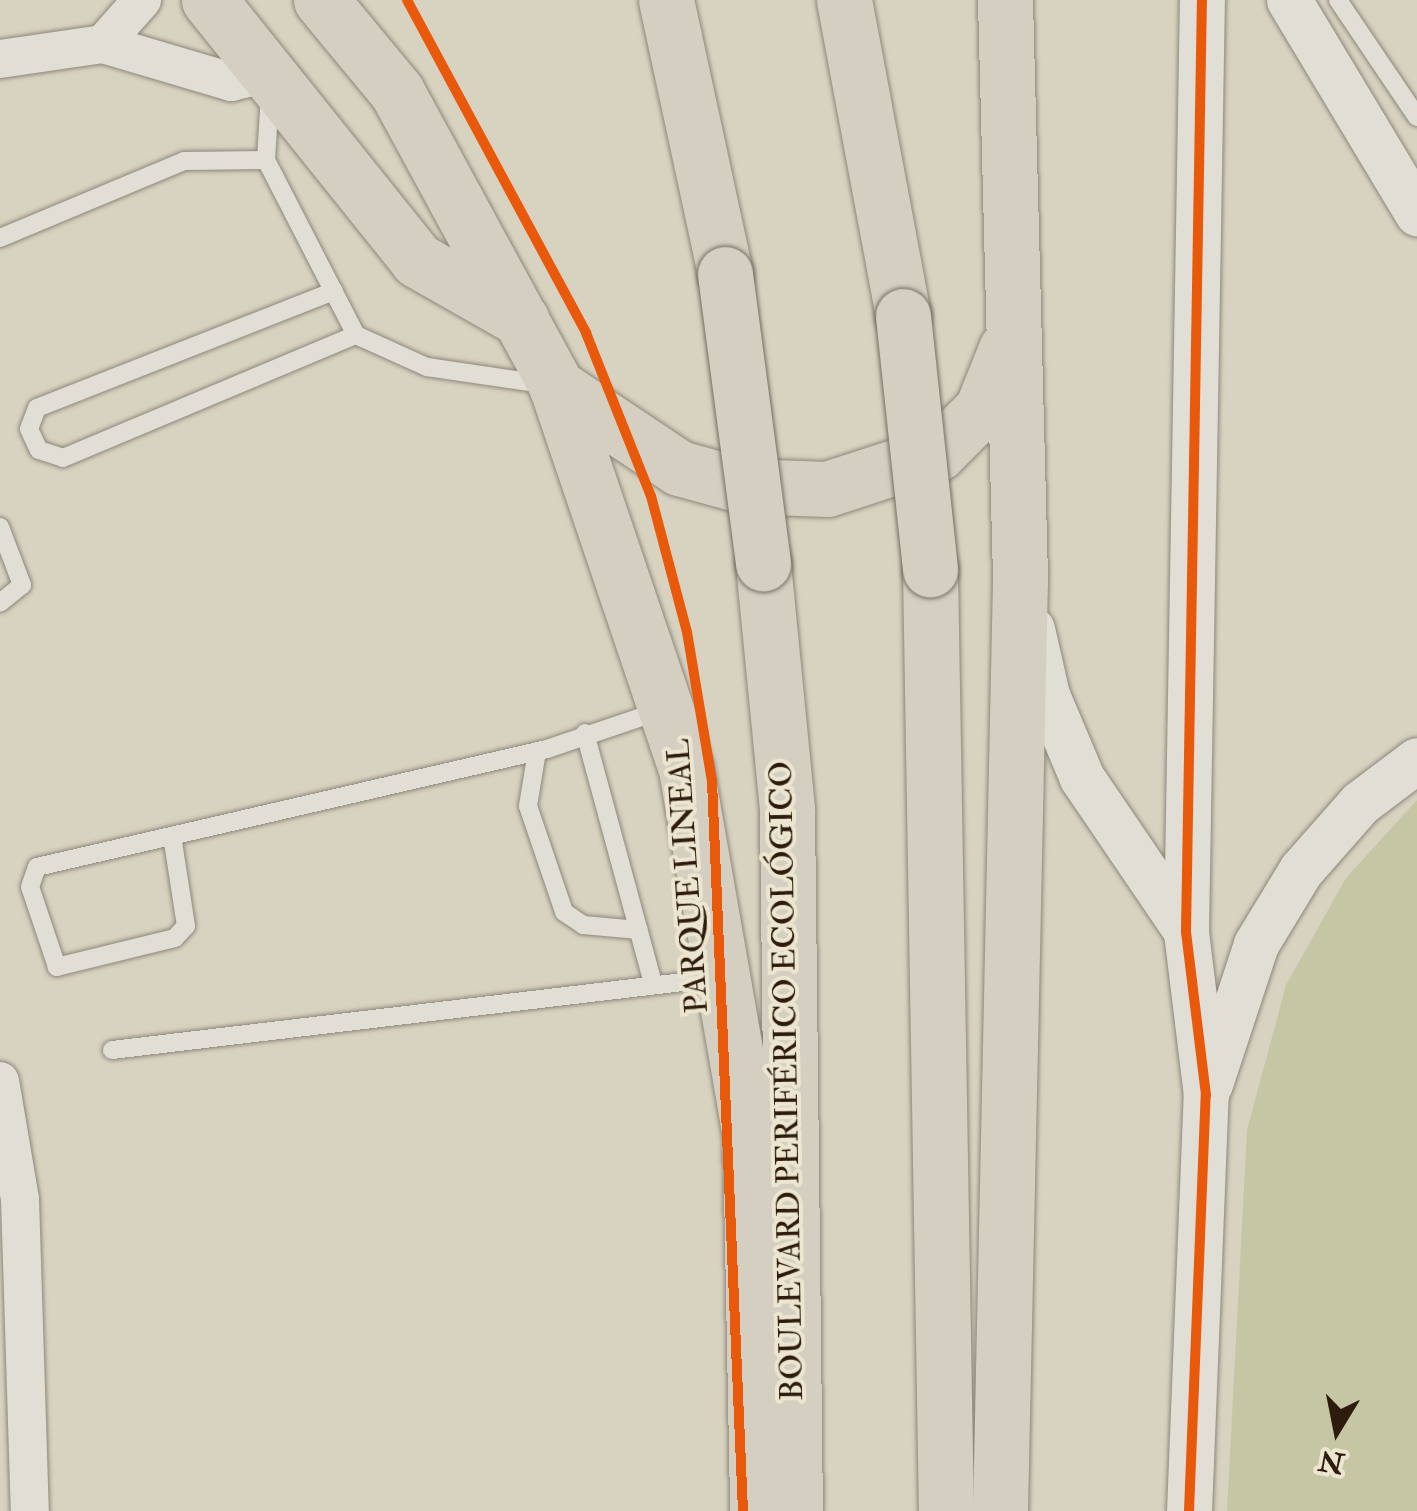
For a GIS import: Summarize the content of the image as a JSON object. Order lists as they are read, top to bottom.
{
  "streets": {
    "highway": ["BOULEVARD PERIFÉRICO ECOLÓGICO"],
    "cycle path": ["PARQUE LINEAL"]
  },
  "north": "bottom"
}
